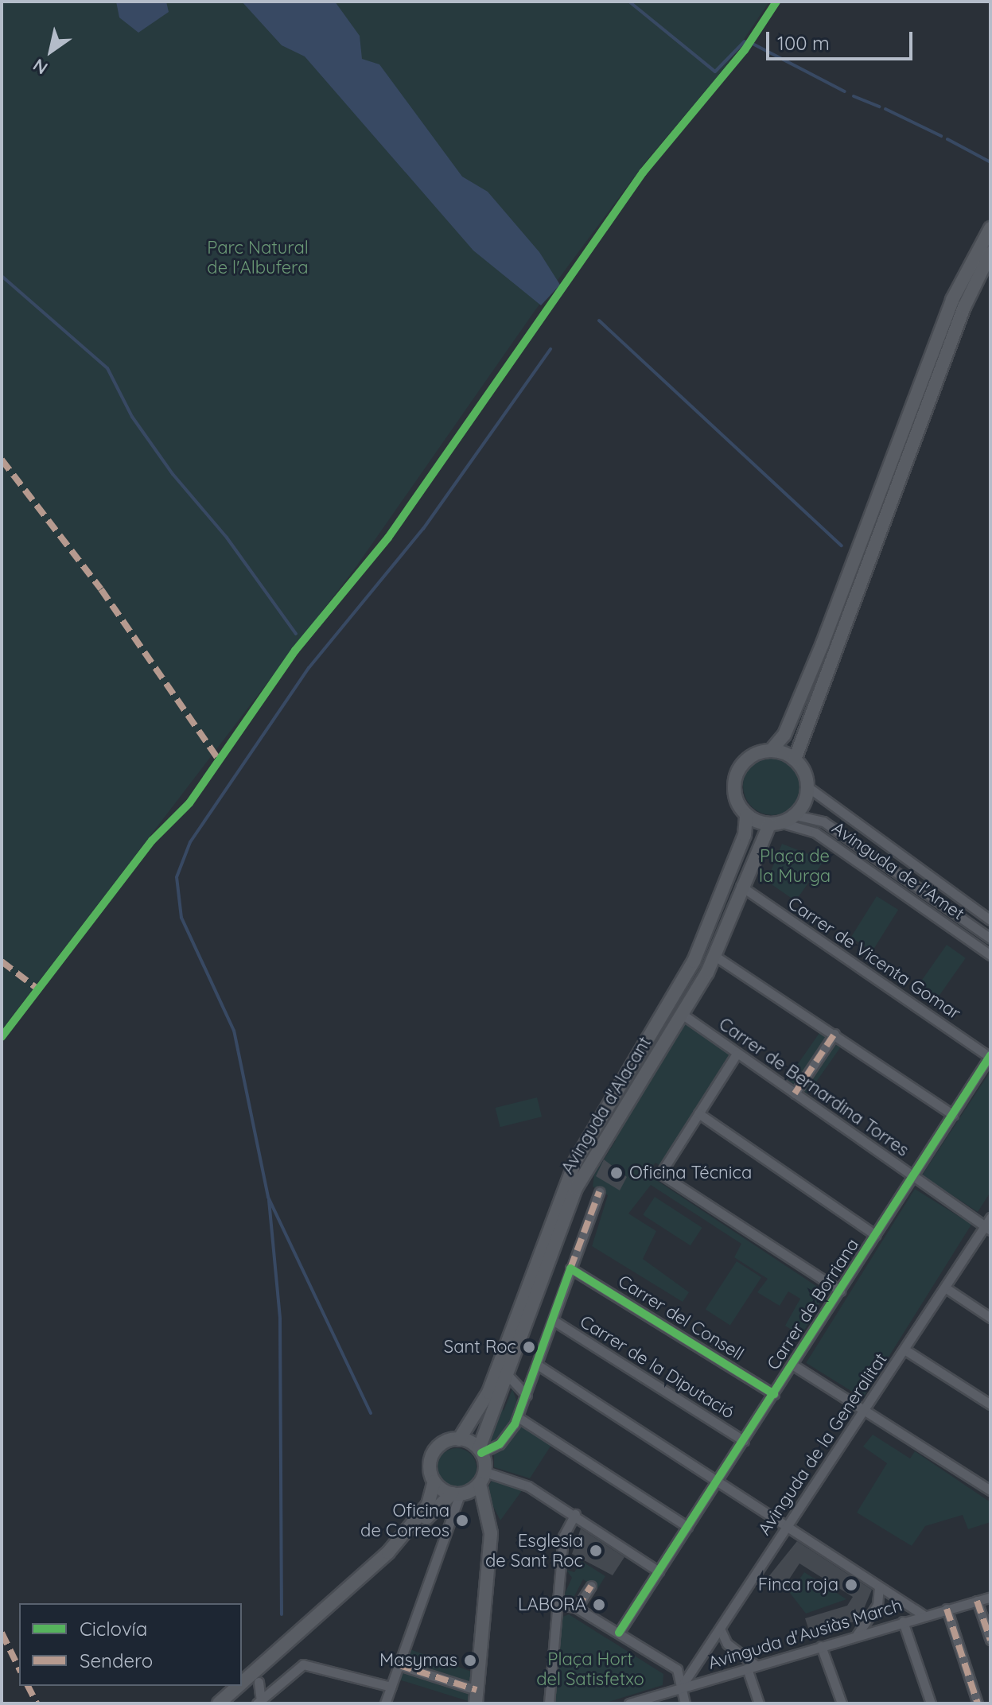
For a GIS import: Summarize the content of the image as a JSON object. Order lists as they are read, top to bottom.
{
  "streets": {
    "main road": ["Avinguda d'Alacant"],
    "street": [
      "Avinguda de l'Amet",
      "Carrer de Vicenta Gomar",
      "Carrer de Bernardina Torres",
      "Carrer de Borriana",
      "Carrer del Consell",
      "Carrer de la Diputació",
      "Avinguda de la Generalitat",
      "Avinguda d'Ausiàs March"
    ]
  },
  "crossings": [
    ["Avinguda de l'Amet", "Avinguda d'Alacant"],
    ["Carrer de Vicenta Gomar", "Avinguda d'Alacant"],
    ["Carrer de Vicenta Gomar", "Carrer de Borriana"],
    ["Carrer de Bernardina Torres", "Avinguda d'Alacant"],
    ["Carrer de Bernardina Torres", "Carrer de Borriana"],
    ["Carrer de Bernardina Torres", "Avinguda de la Generalitat"],
    ["Carrer de Borriana", "Carrer del Consell"],
    ["Carrer de Borriana", "Carrer de la Diputació"],
    ["Avinguda de la Generalitat", "Avinguda d'Ausiàs March"]
  ],
  "parks": ["Parc Natural de l'Albufera", "Plaça de la Murga", "Plaça Hort del Satisfetxo"],
  "places": [
    "Oficina Técnica",
    "Sant Roc",
    "Oficina de Correos",
    "Esglesia de Sant Roc",
    "Finca roja",
    "LABORA",
    "Masymas"
  ],
  "legend": ["Ciclovía", "Sendero"],
  "scale_bar": "100 m",
  "north": "bottom left"
}
